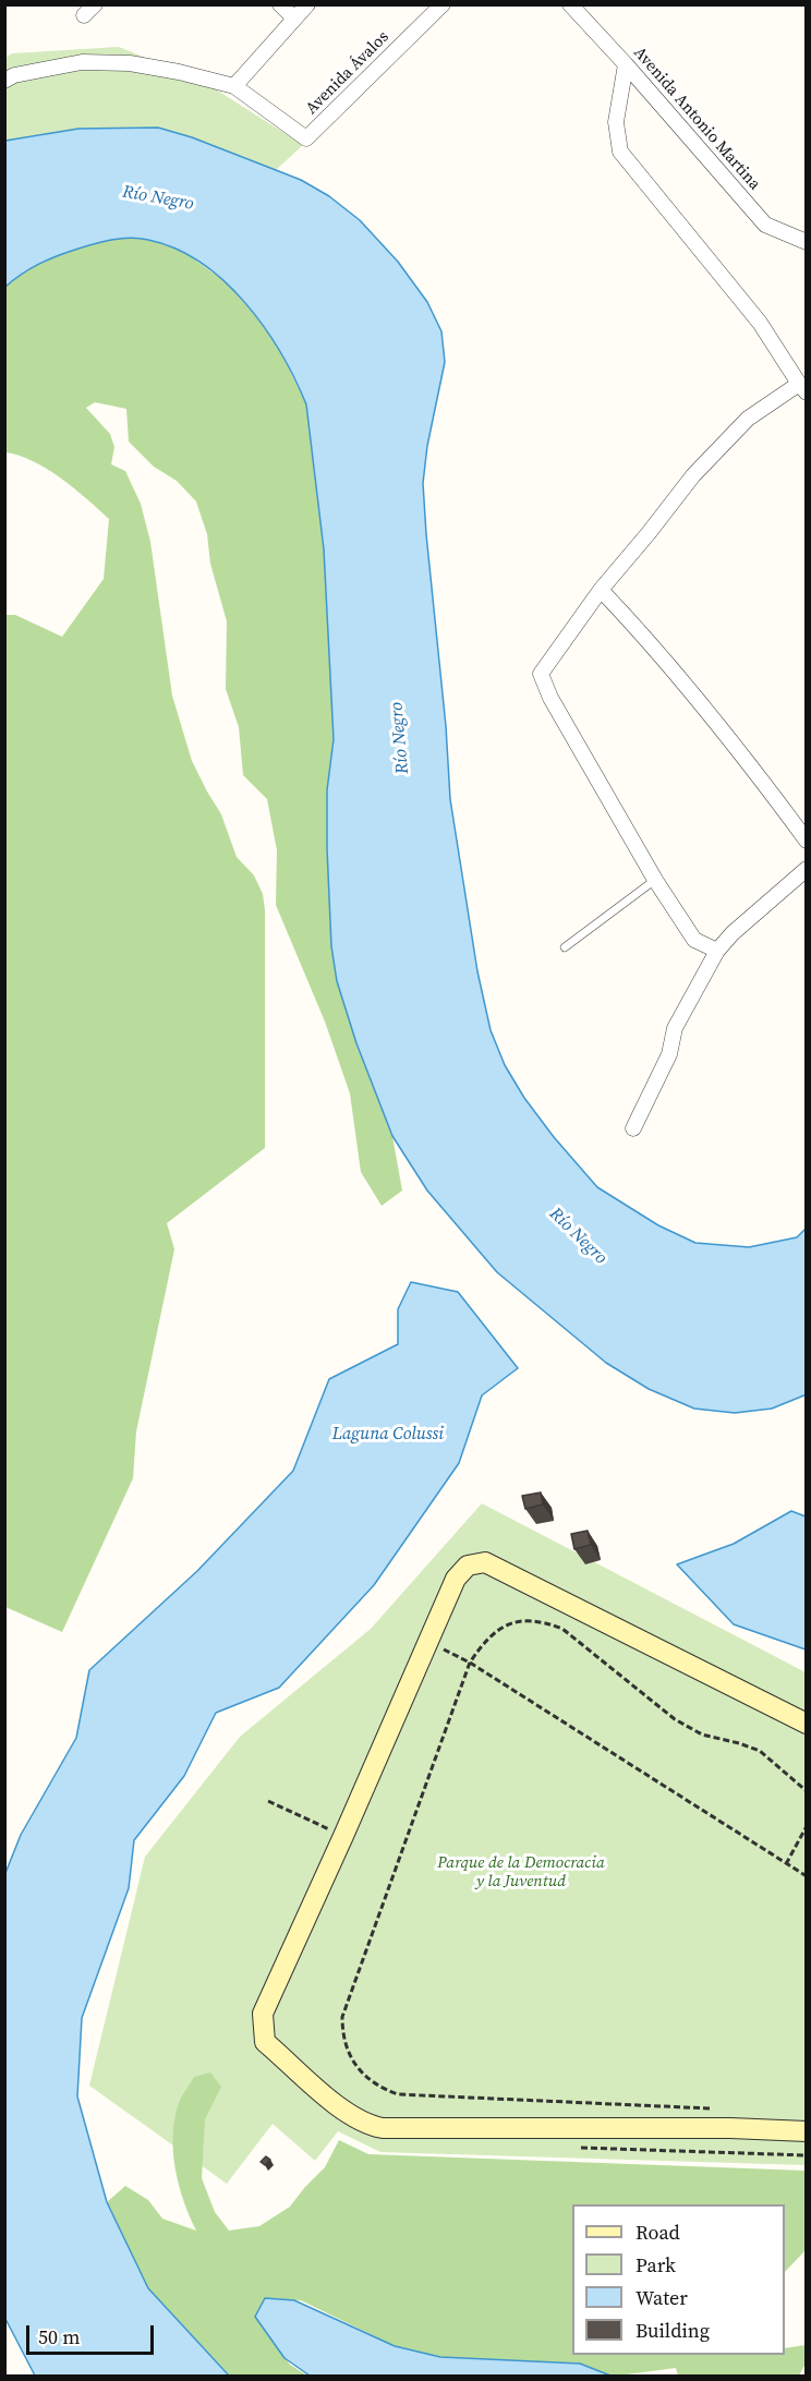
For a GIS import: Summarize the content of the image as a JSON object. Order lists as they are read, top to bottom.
{
  "streets": {
    "street": ["Avenida Ávalos", "Avenida Antonio Martina"]
  },
  "water": ["Río Negro", "Laguna Colussi"],
  "parks": ["Parque de la Democracia y la Juventud"],
  "legend": [
    "Road",
    "Park",
    "Water",
    "Building"
  ],
  "scale_bar": "50 m"
}
